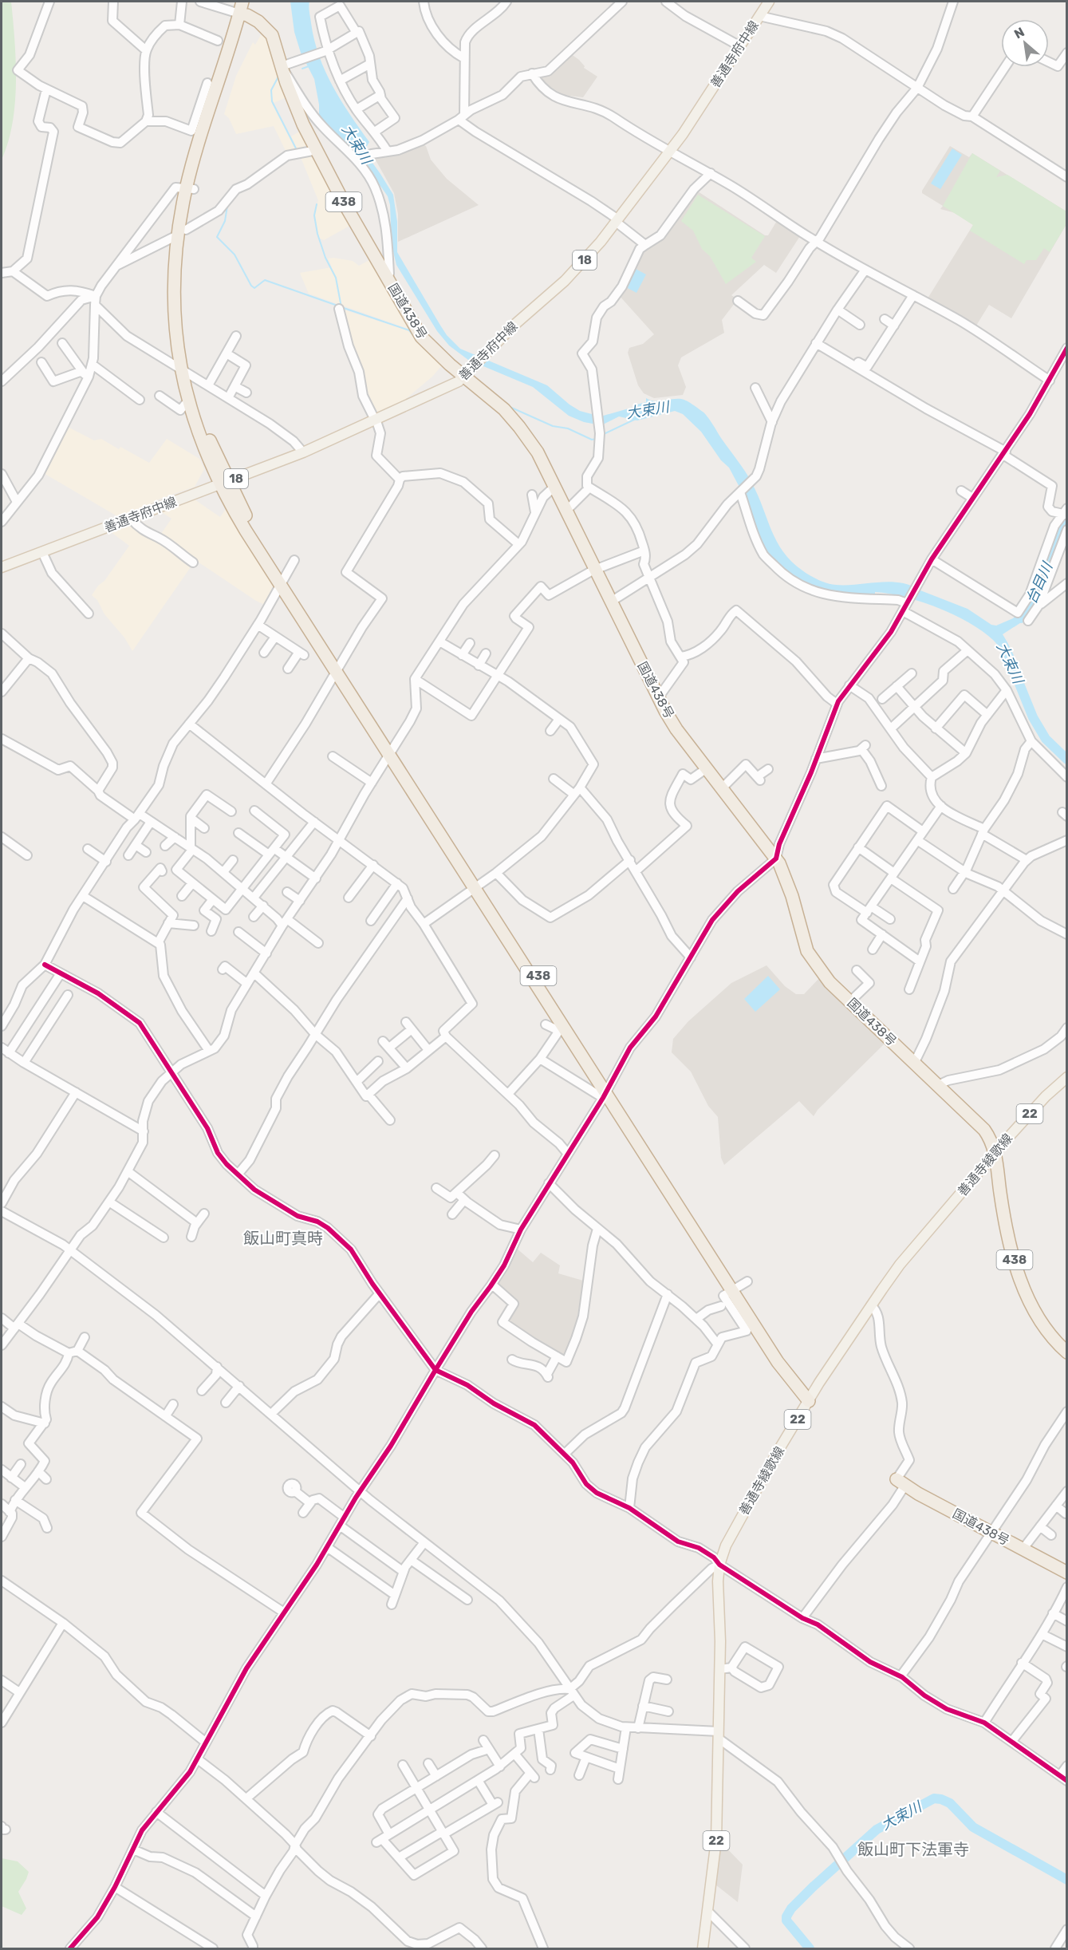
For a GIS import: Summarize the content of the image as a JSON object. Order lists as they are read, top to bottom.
{
  "streets": {
    "highway": ["438", "国道438号"],
    "main road": [
      "善通寺府中線",
      "18",
      "22",
      "善通寺綾歌線"
    ]
  },
  "crossings": [
    ["善通寺府中線", "438"],
    ["善通寺府中線", "国道438号"],
    ["438", "国道438号"],
    ["438", "善通寺綾歌線"],
    ["国道438号", "善通寺綾歌線"]
  ],
  "districts": ["飯山町真時", "飯山町下法軍寺"],
  "water": ["大束川", "台目川"],
  "north": "top left"
}
